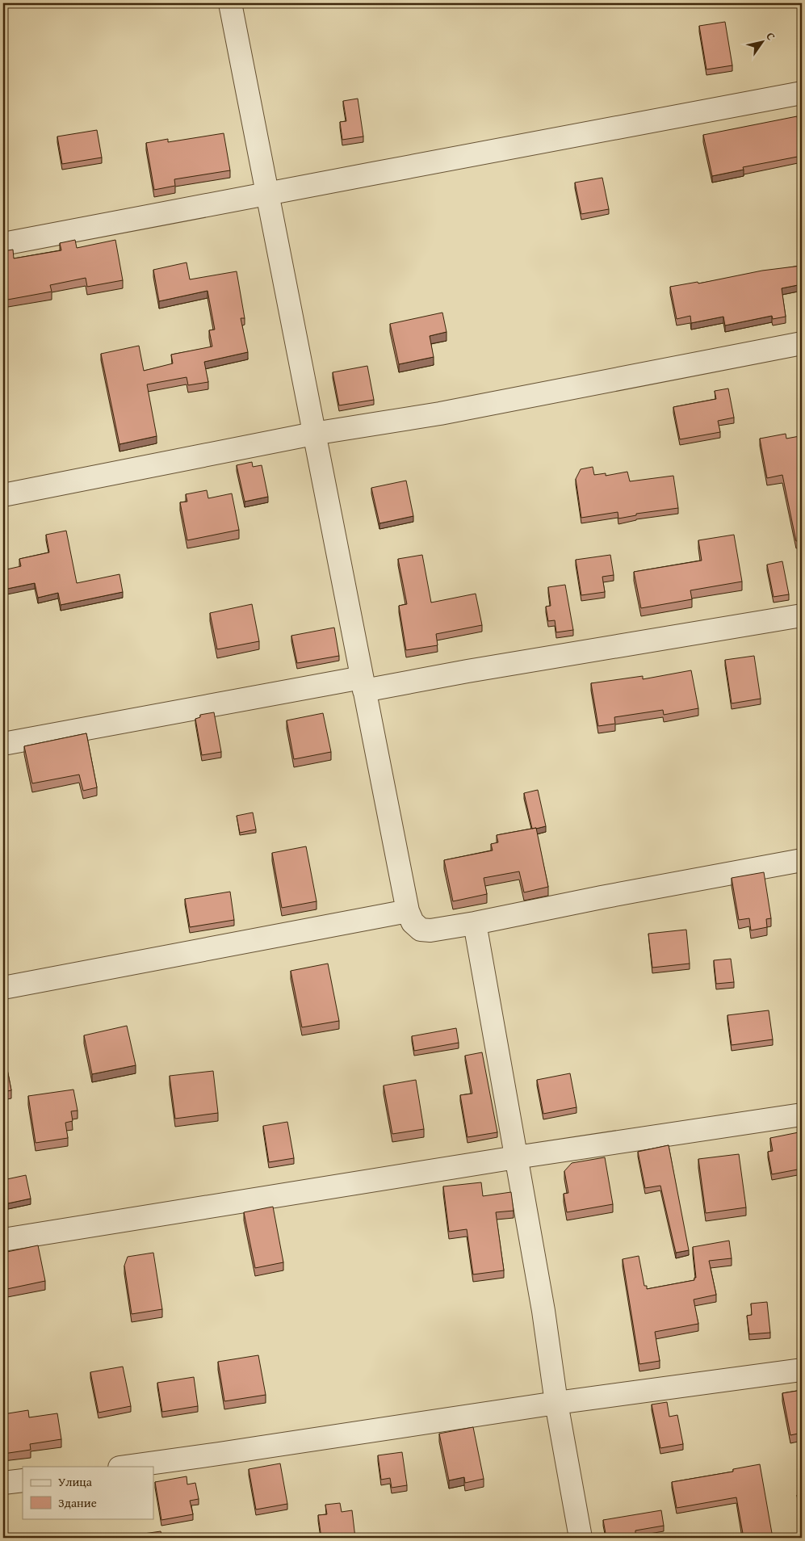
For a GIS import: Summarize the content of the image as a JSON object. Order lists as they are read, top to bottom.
{
  "legend": ["Улица", "Здание"],
  "north": "top right"
}
